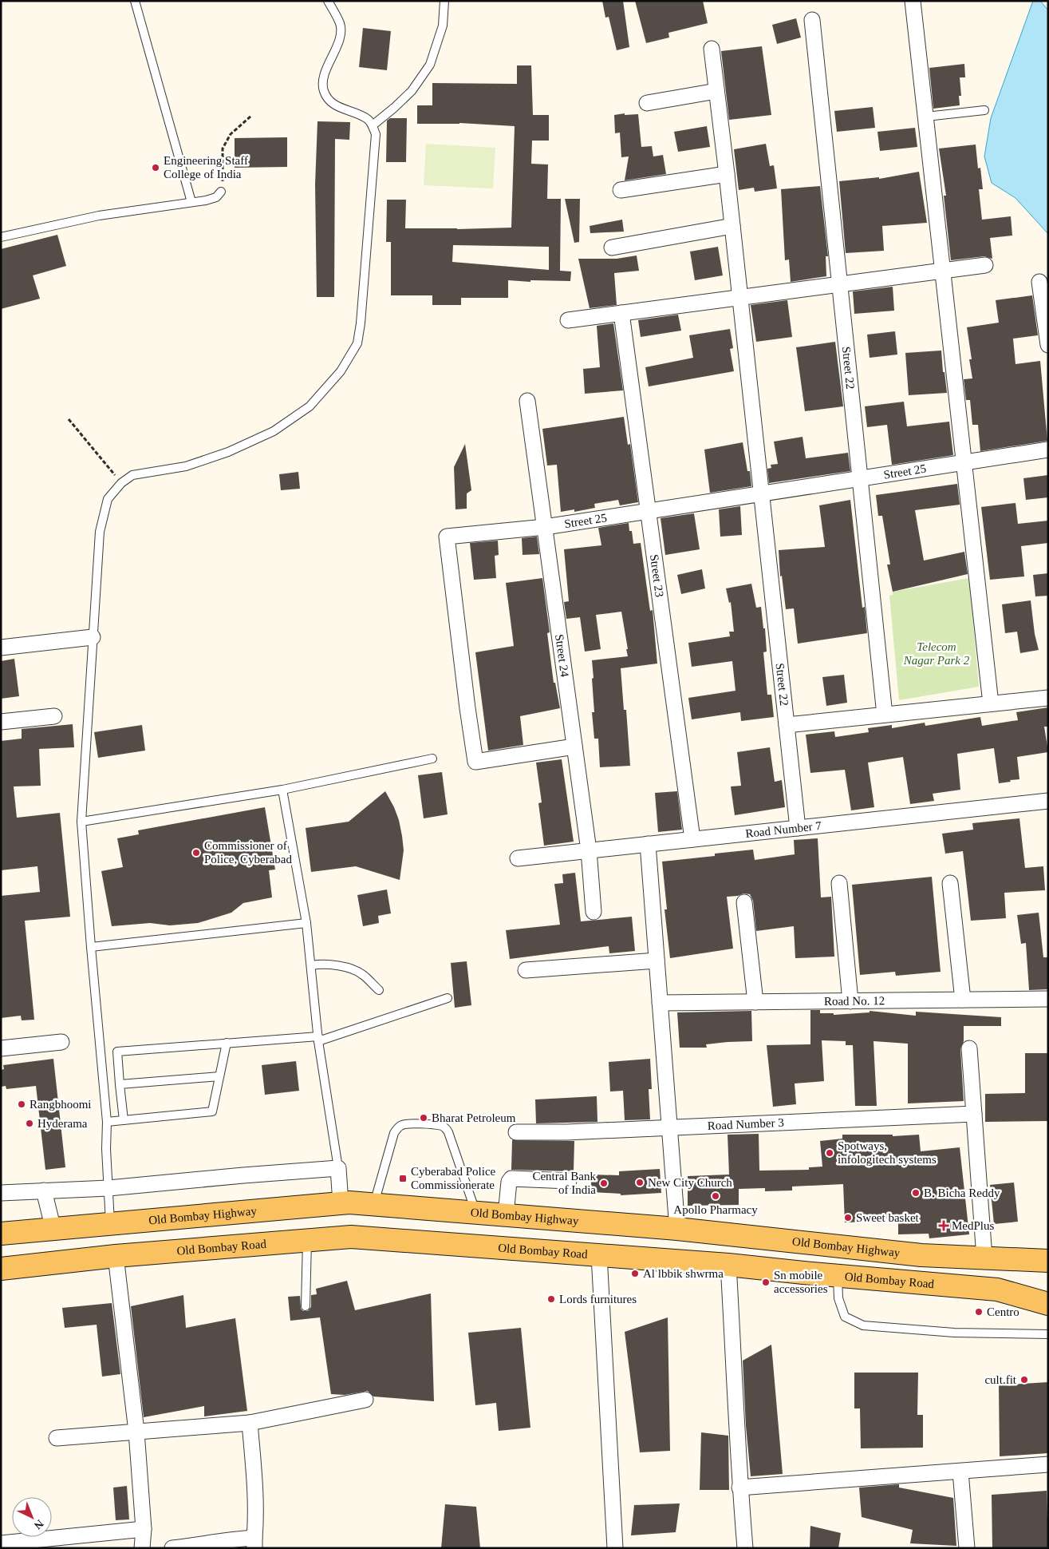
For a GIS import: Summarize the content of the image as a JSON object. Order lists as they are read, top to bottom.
{
  "streets": {
    "main road": ["Old Bombay Highway", "Old Bombay Road"],
    "street": [
      "Street 22",
      "Street 25",
      "Street 23",
      "Street 24",
      "Road Number 7",
      "Road No. 12",
      "Road Number 3"
    ]
  },
  "crossings": [
    ["Street 22", "Street 25"],
    ["Street 22", "Road Number 7"],
    ["Street 25", "Street 23"],
    ["Street 25", "Street 24"],
    ["Street 23", "Road Number 7"],
    ["Street 24", "Road Number 7"]
  ],
  "parks": ["Telecom Nagar Park 2"],
  "places": {
    "other": [
      "Engineering Staff College of India",
      "Commissioner of Police, Cyberabad",
      "Rangbhoomi",
      "Bharat Petroleum",
      "Hyderama",
      "Spotways, infologitech systems",
      "New City Church",
      "Central Bank of India",
      "B. Bicha Reddy",
      "Apollo Pharmacy",
      "Sweet basket",
      "Al lbbik shwrma",
      "Sn mobile accessories",
      "Lords furnitures",
      "Centro",
      "cult.fit"
    ],
    "transit": ["Cyberabad Police Commissionerate"],
    "health": ["MedPlus"]
  },
  "north": "bottom right"
}
